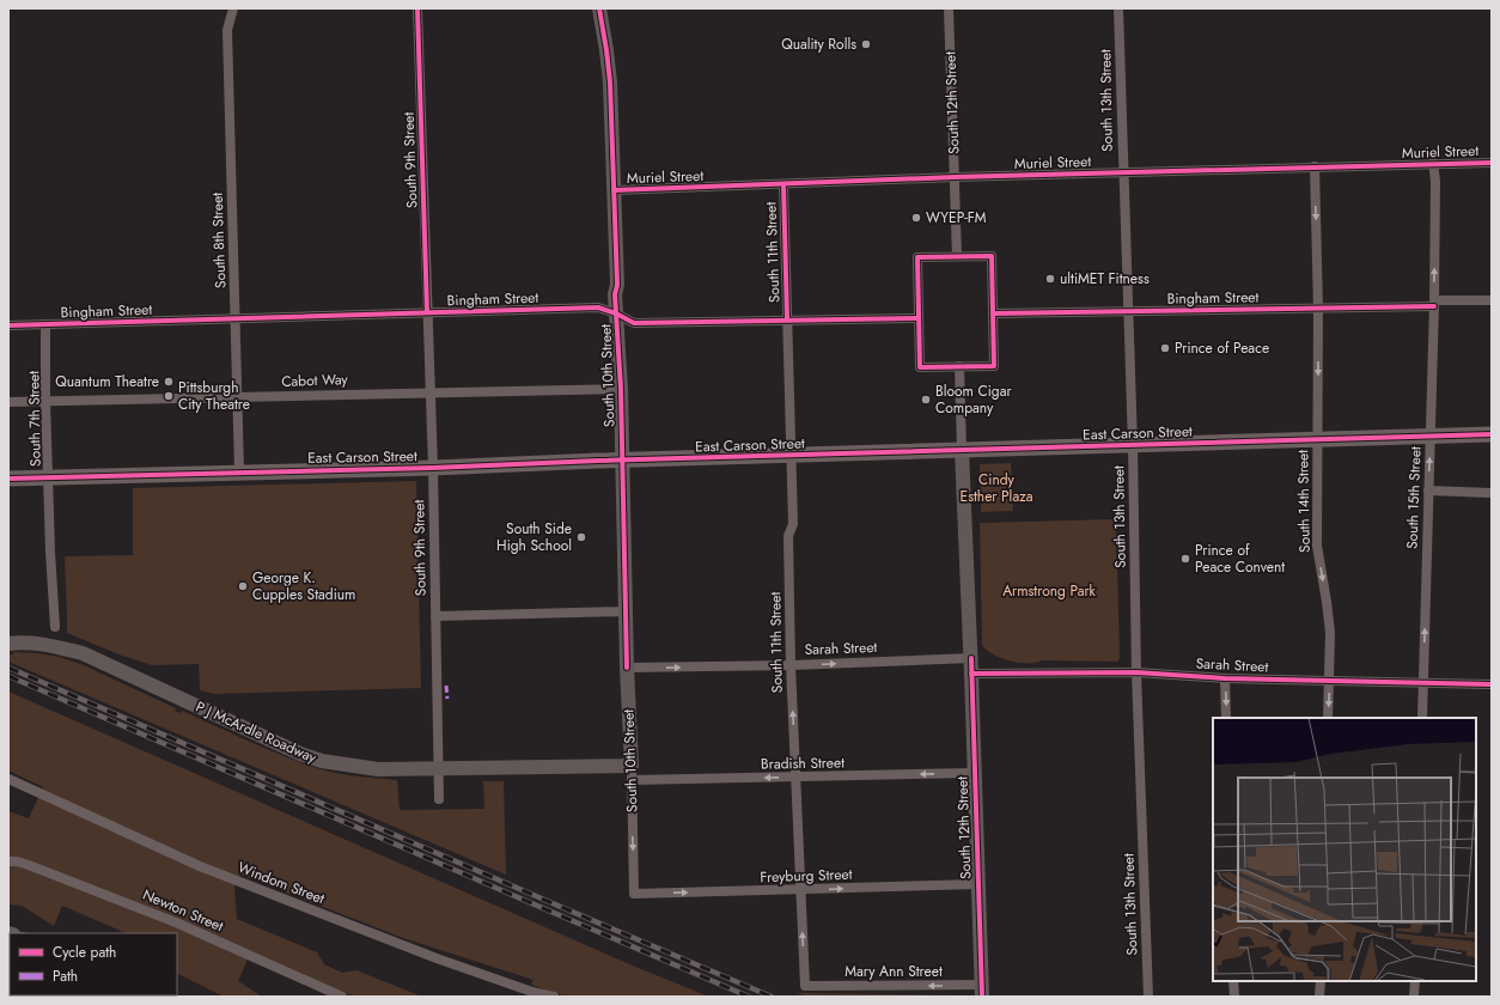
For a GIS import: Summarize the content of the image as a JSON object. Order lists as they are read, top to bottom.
{
  "streets": {
    "main road": [
      "South 12th Street",
      "South 10th Street",
      "East Carson Street",
      "P J McArdle Roadway"
    ],
    "street": [
      "South 13th Street",
      "Muriel Street",
      "South 9th Street",
      "South 8th Street",
      "South 11th Street",
      "Bingham Street",
      "Cabot Way",
      "South 7th Street",
      "South 15th Street",
      "South 14th Street",
      "Sarah Street",
      "Bradish Street",
      "Freyburg Street",
      "Windom Street",
      "Newton Street",
      "Mary Ann Street"
    ]
  },
  "crossings": [
    ["South 13th Street", "Muriel Street"],
    ["South 13th Street", "Bingham Street"],
    ["South 13th Street", "East Carson Street"],
    ["South 13th Street", "Sarah Street"],
    ["South 12th Street", "Muriel Street"],
    ["South 12th Street", "East Carson Street"],
    ["South 12th Street", "Sarah Street"],
    ["South 12th Street", "Bradish Street"],
    ["South 12th Street", "Freyburg Street"],
    ["South 12th Street", "Mary Ann Street"],
    ["Muriel Street", "South 11th Street"],
    ["Muriel Street", "South 10th Street"],
    ["Muriel Street", "South 15th Street"],
    ["Muriel Street", "South 14th Street"],
    ["South 9th Street", "Bingham Street"],
    ["South 9th Street", "Cabot Way"],
    ["South 9th Street", "East Carson Street"],
    ["South 9th Street", "P J McArdle Roadway"],
    ["South 8th Street", "Bingham Street"],
    ["South 8th Street", "Cabot Way"],
    ["South 8th Street", "East Carson Street"],
    ["South 11th Street", "Bingham Street"],
    ["South 11th Street", "East Carson Street"],
    ["South 11th Street", "Sarah Street"],
    ["South 11th Street", "Bradish Street"],
    ["South 11th Street", "Freyburg Street"],
    ["South 11th Street", "Mary Ann Street"],
    ["Bingham Street", "South 10th Street"],
    ["Bingham Street", "South 7th Street"],
    ["Bingham Street", "South 15th Street"],
    ["Bingham Street", "South 14th Street"],
    ["South 10th Street", "Cabot Way"],
    ["South 10th Street", "East Carson Street"],
    ["South 10th Street", "Sarah Street"],
    ["South 10th Street", "P J McArdle Roadway"],
    ["South 10th Street", "Bradish Street"],
    ["South 10th Street", "Freyburg Street"],
    ["Cabot Way", "South 7th Street"],
    ["South 7th Street", "East Carson Street"],
    ["East Carson Street", "South 15th Street"],
    ["East Carson Street", "South 14th Street"],
    ["South 15th Street", "Sarah Street"],
    ["South 14th Street", "Sarah Street"]
  ],
  "one_way": [
    "South 15th Street",
    "South 14th Street",
    "Sarah Street",
    "Bradish Street",
    "Freyburg Street",
    "Mary Ann Street"
  ],
  "parks": ["Cindy Esther Plaza", "Armstrong Park"],
  "places": [
    "Quality Rolls",
    "WYEP-FM",
    "ultiMET Fitness",
    "Prince of Peace",
    "Quantum Theatre",
    "Pittsburgh City Theatre",
    "Bloom Cigar Company",
    "South Side High School",
    "Prince of Peace Convent",
    "George K. Cupples Stadium"
  ],
  "legend": ["Cycle path", "Path"]
}
